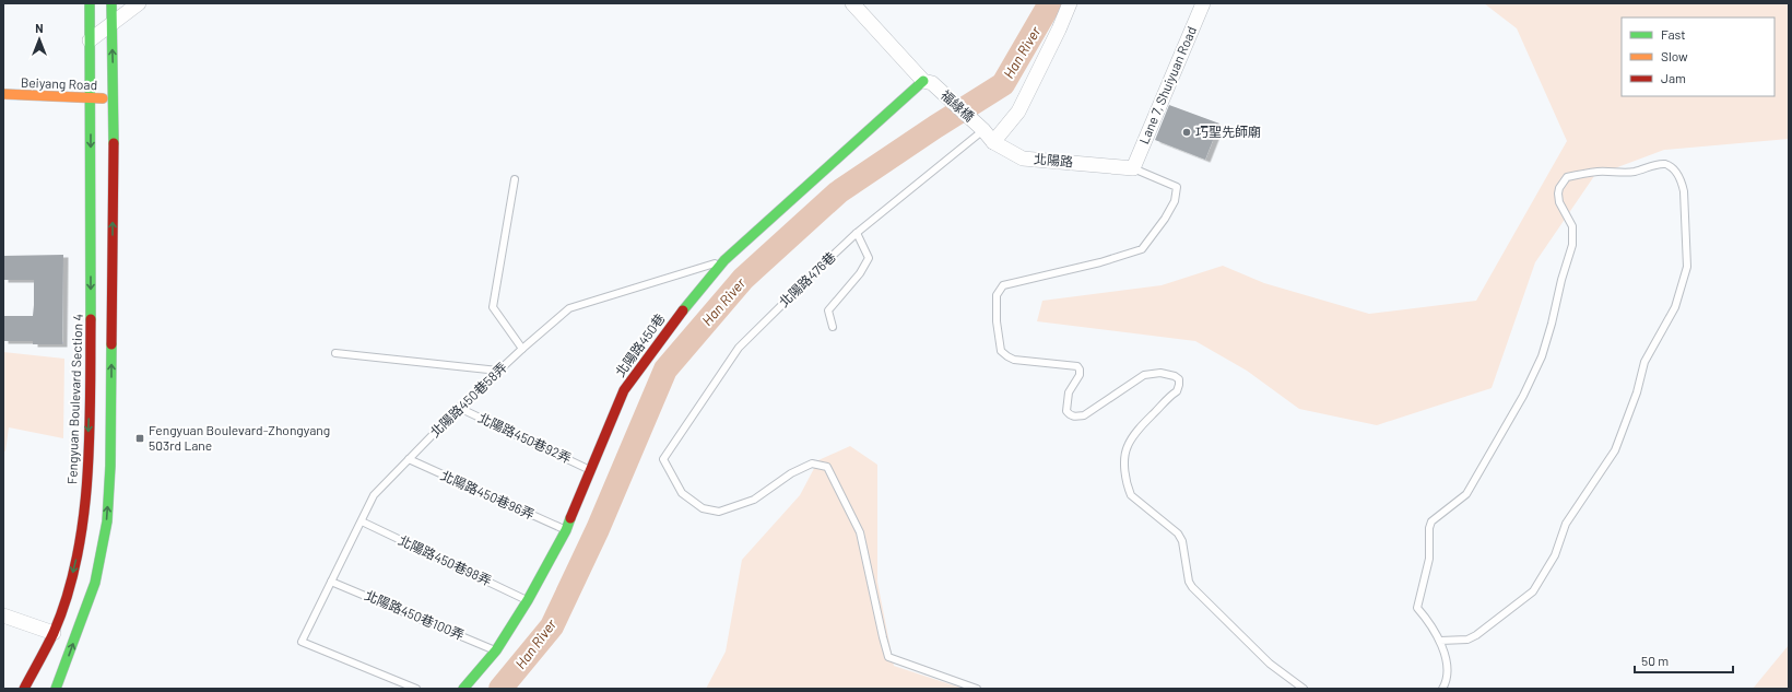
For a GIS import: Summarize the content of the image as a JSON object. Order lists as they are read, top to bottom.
{
  "streets": {
    "street": [
      "Beiyang Road",
      "Lane 7, Shuiyuan Road",
      "福緣橋",
      "北陽路",
      "北陽路450巷",
      "Fengyuan Boulevard Section 4"
    ],
    "lane": [
      "北陽路476巷",
      "北陽路450巷58弄",
      "北陽路450巷92弄",
      "北陽路450巷96弄",
      "北陽路450巷98弄",
      "北陽路450巷100弄"
    ]
  },
  "crossings": [
    ["Beiyang Road", "Fengyuan Boulevard Section 4"],
    ["Lane 7, Shuiyuan Road", "北陽路"],
    ["福緣橋", "北陽路"],
    ["福緣橋", "北陽路476巷"],
    ["福緣橋", "北陽路450巷"],
    ["北陽路", "北陽路476巷"],
    ["北陽路450巷", "北陽路450巷58弄"],
    ["北陽路450巷", "北陽路450巷92弄"],
    ["北陽路450巷", "北陽路450巷96弄"],
    ["北陽路450巷", "北陽路450巷98弄"],
    ["北陽路450巷", "北陽路450巷100弄"],
    ["北陽路450巷58弄", "北陽路450巷92弄"],
    ["北陽路450巷58弄", "北陽路450巷96弄"],
    ["北陽路450巷58弄", "北陽路450巷98弄"],
    ["北陽路450巷58弄", "北陽路450巷100弄"]
  ],
  "water": ["Han River"],
  "places": {
    "other": ["巧聖先師廟"],
    "transit": ["Fengyuan Boulevard-Zhongyang 503rd Lane"]
  },
  "legend": ["Fast", "Slow", "Jam"],
  "scale_bar": "50 m",
  "north": "top"
}
